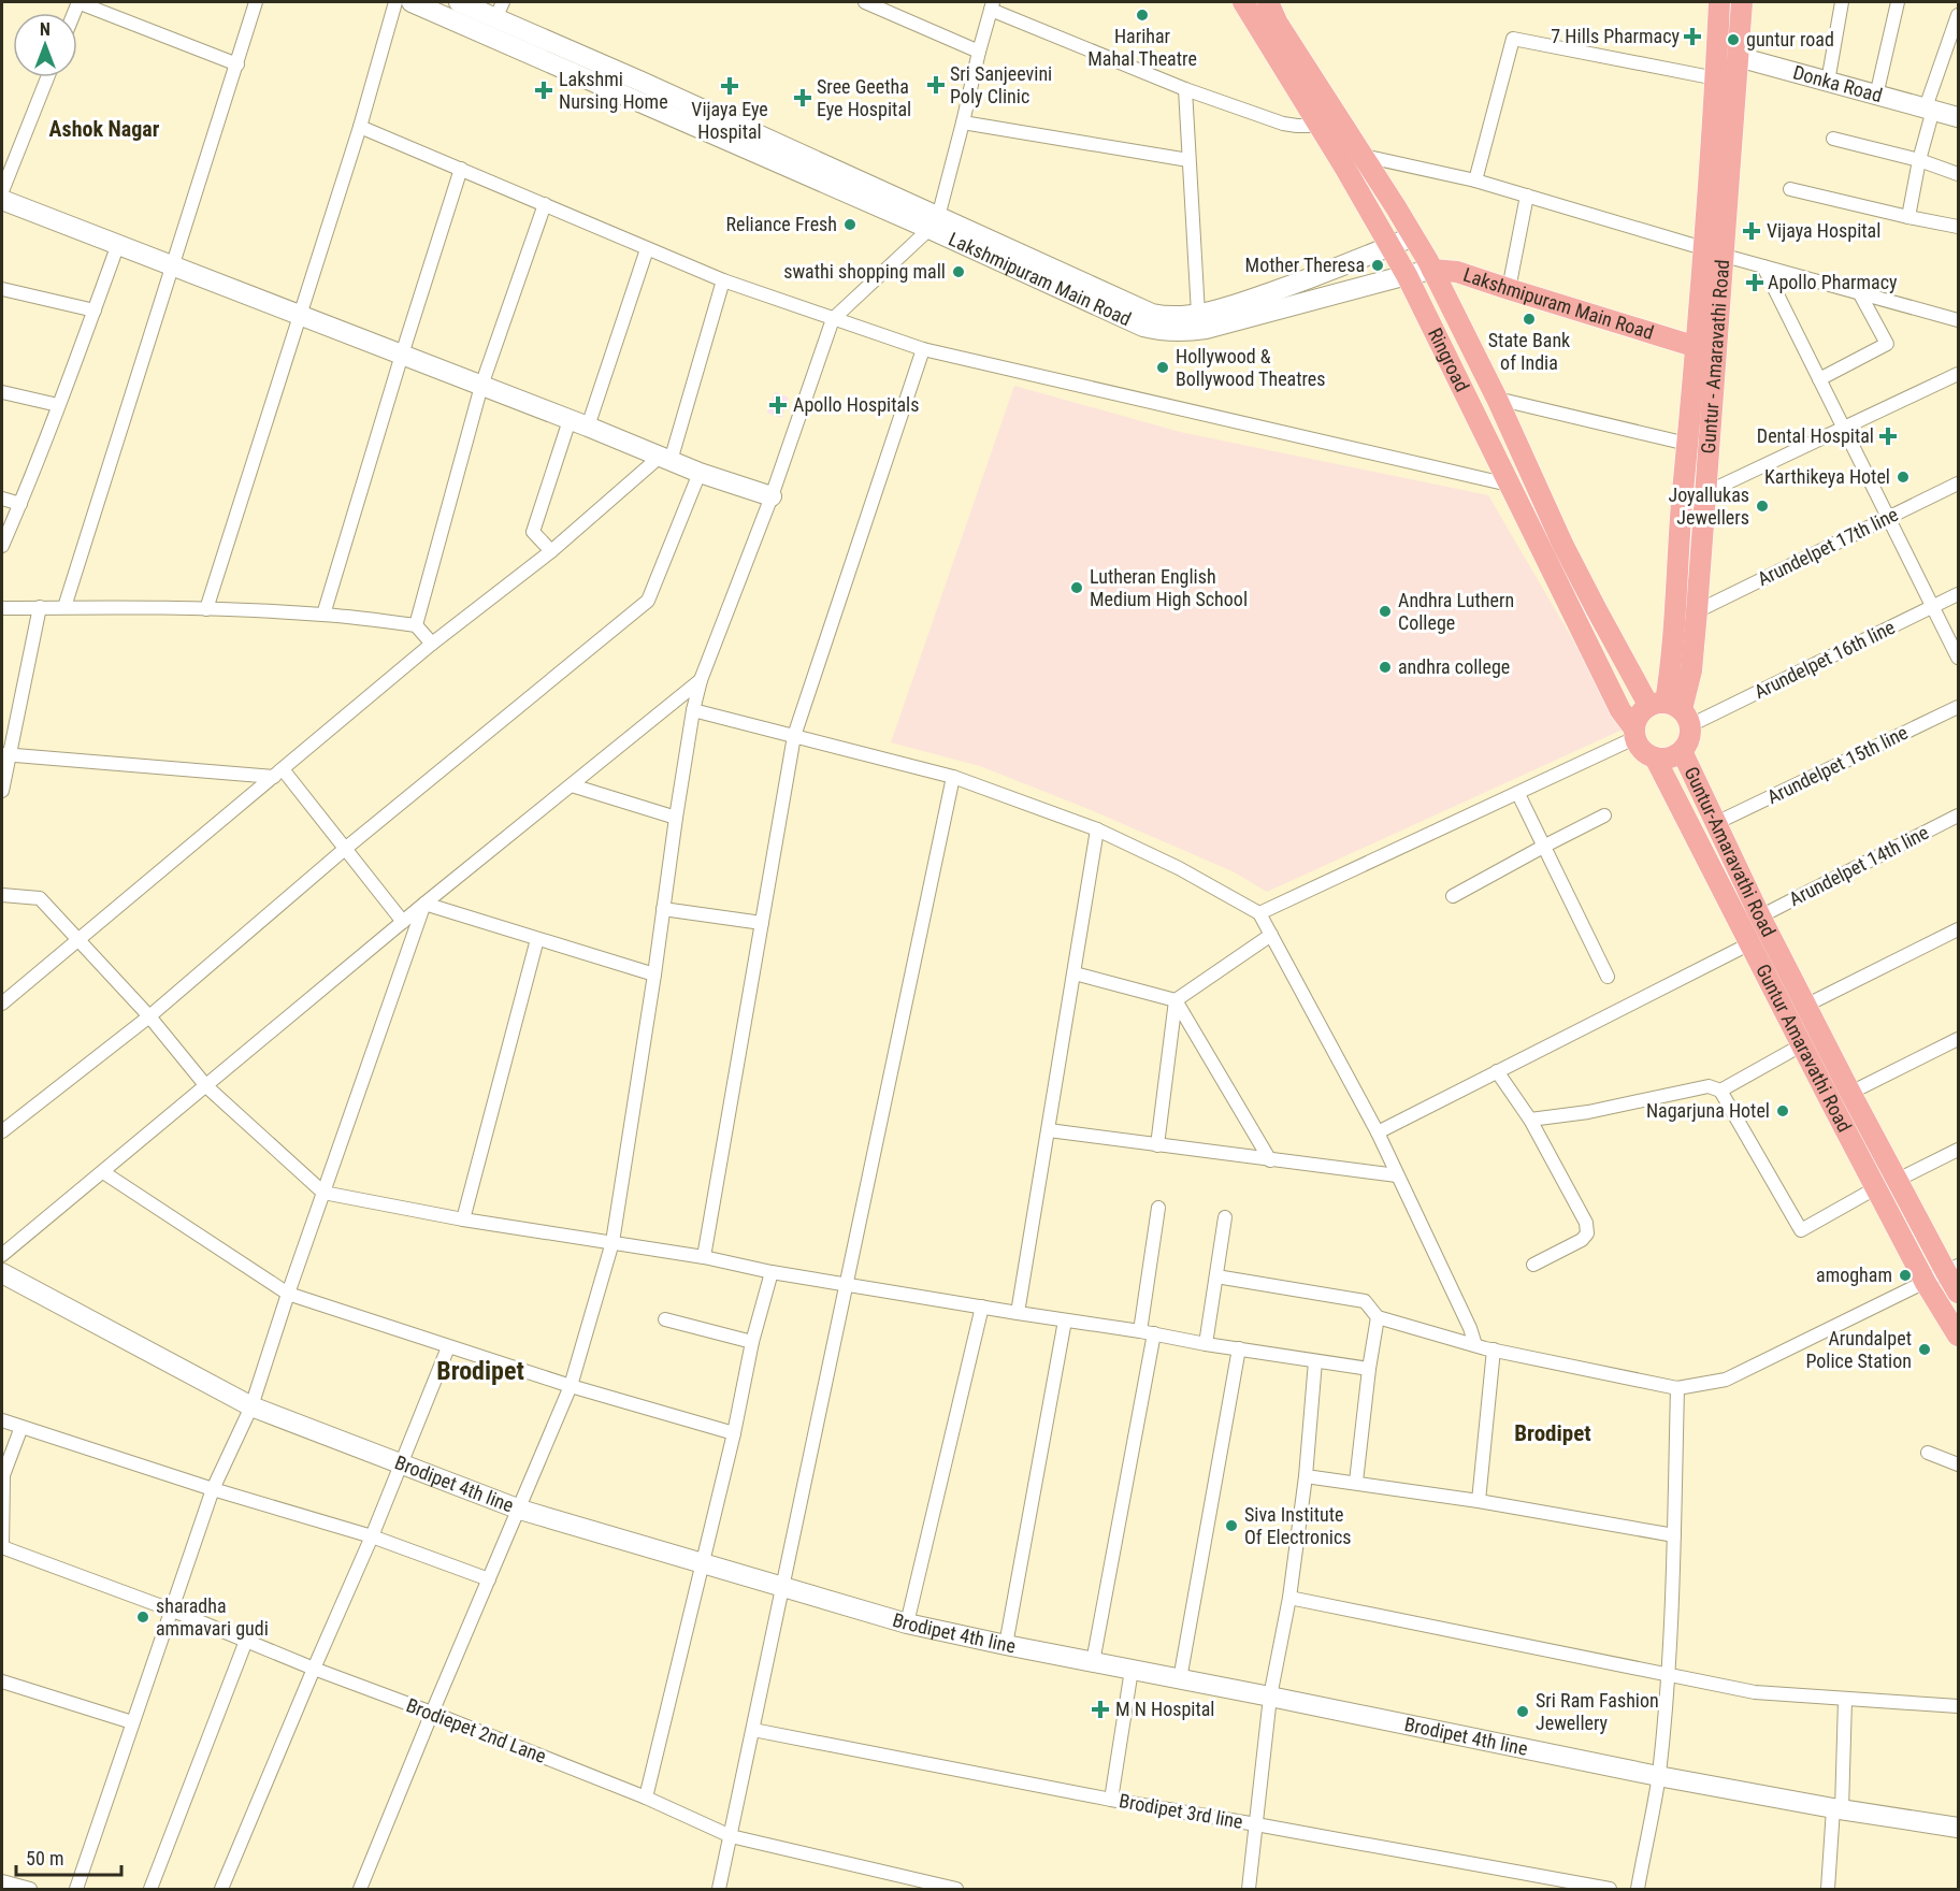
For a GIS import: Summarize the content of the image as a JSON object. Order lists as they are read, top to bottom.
{
  "streets": {
    "main road": [
      "Lakshmipuram Main Road",
      "Guntur - Amaravathi Road",
      "Ringroad",
      "Guntur-Amaravathi Road",
      "Guntur Amaravathi Road"
    ],
    "street": [
      "Donka Road",
      "Arundelpet 17th line",
      "Arundelpet 16th line",
      "Arundelpet 15th line",
      "Arundelpet 14th line",
      "Brodipet 4th line",
      "Brodiepet 2nd Lane",
      "Brodipet 3rd line"
    ]
  },
  "crossings": [
    ["Donka Road", "Guntur - Amaravathi Road"],
    ["Lakshmipuram Main Road", "Guntur - Amaravathi Road"],
    ["Lakshmipuram Main Road", "Ringroad"],
    ["Guntur - Amaravathi Road", "Ringroad"],
    ["Guntur - Amaravathi Road", "Arundelpet 17th line"],
    ["Guntur - Amaravathi Road", "Arundelpet 16th line"],
    ["Guntur - Amaravathi Road", "Guntur-Amaravathi Road"],
    ["Guntur - Amaravathi Road", "Guntur Amaravathi Road"],
    ["Ringroad", "Arundelpet 16th line"],
    ["Ringroad", "Guntur-Amaravathi Road"],
    ["Ringroad", "Guntur Amaravathi Road"],
    ["Arundelpet 16th line", "Guntur-Amaravathi Road"],
    ["Arundelpet 16th line", "Guntur Amaravathi Road"],
    ["Arundelpet 15th line", "Guntur-Amaravathi Road"],
    ["Guntur-Amaravathi Road", "Arundelpet 14th line"],
    ["Guntur-Amaravathi Road", "Guntur Amaravathi Road"]
  ],
  "districts": ["Ashok Nagar", "Brodipet", "Brodipet"],
  "places": {
    "other": [
      "Harihar Mahal Theatre",
      "guntur road",
      "Reliance Fresh",
      "Mother Theresa",
      "swathi shopping mall",
      "State Bank of India",
      "Hollywood & Bollywood Theatres",
      "Karthikeya Hotel",
      "Joyallukas Jewellers",
      "Lutheran English Medium High School",
      "Andhra Luthern College",
      "andhra college",
      "Nagarjuna Hotel",
      "amogham",
      "Arundalpet Police Station",
      "Siva Institute Of Electronics",
      "sharadha ammavari gudi",
      "Sri Ram Fashion Jewellery"
    ],
    "health": [
      "7 Hills Pharmacy",
      "Sri Sanjeevini Poly Clinic",
      "Vijaya Eye Hospital",
      "Lakshmi Nursing Home",
      "Sree Geetha Eye Hospital",
      "Vijaya Hospital",
      "Apollo Pharmacy",
      "Apollo Hospitals",
      "Dental Hospital",
      "M N Hospital"
    ]
  },
  "scale_bar": "50 m",
  "north": "top"
}
